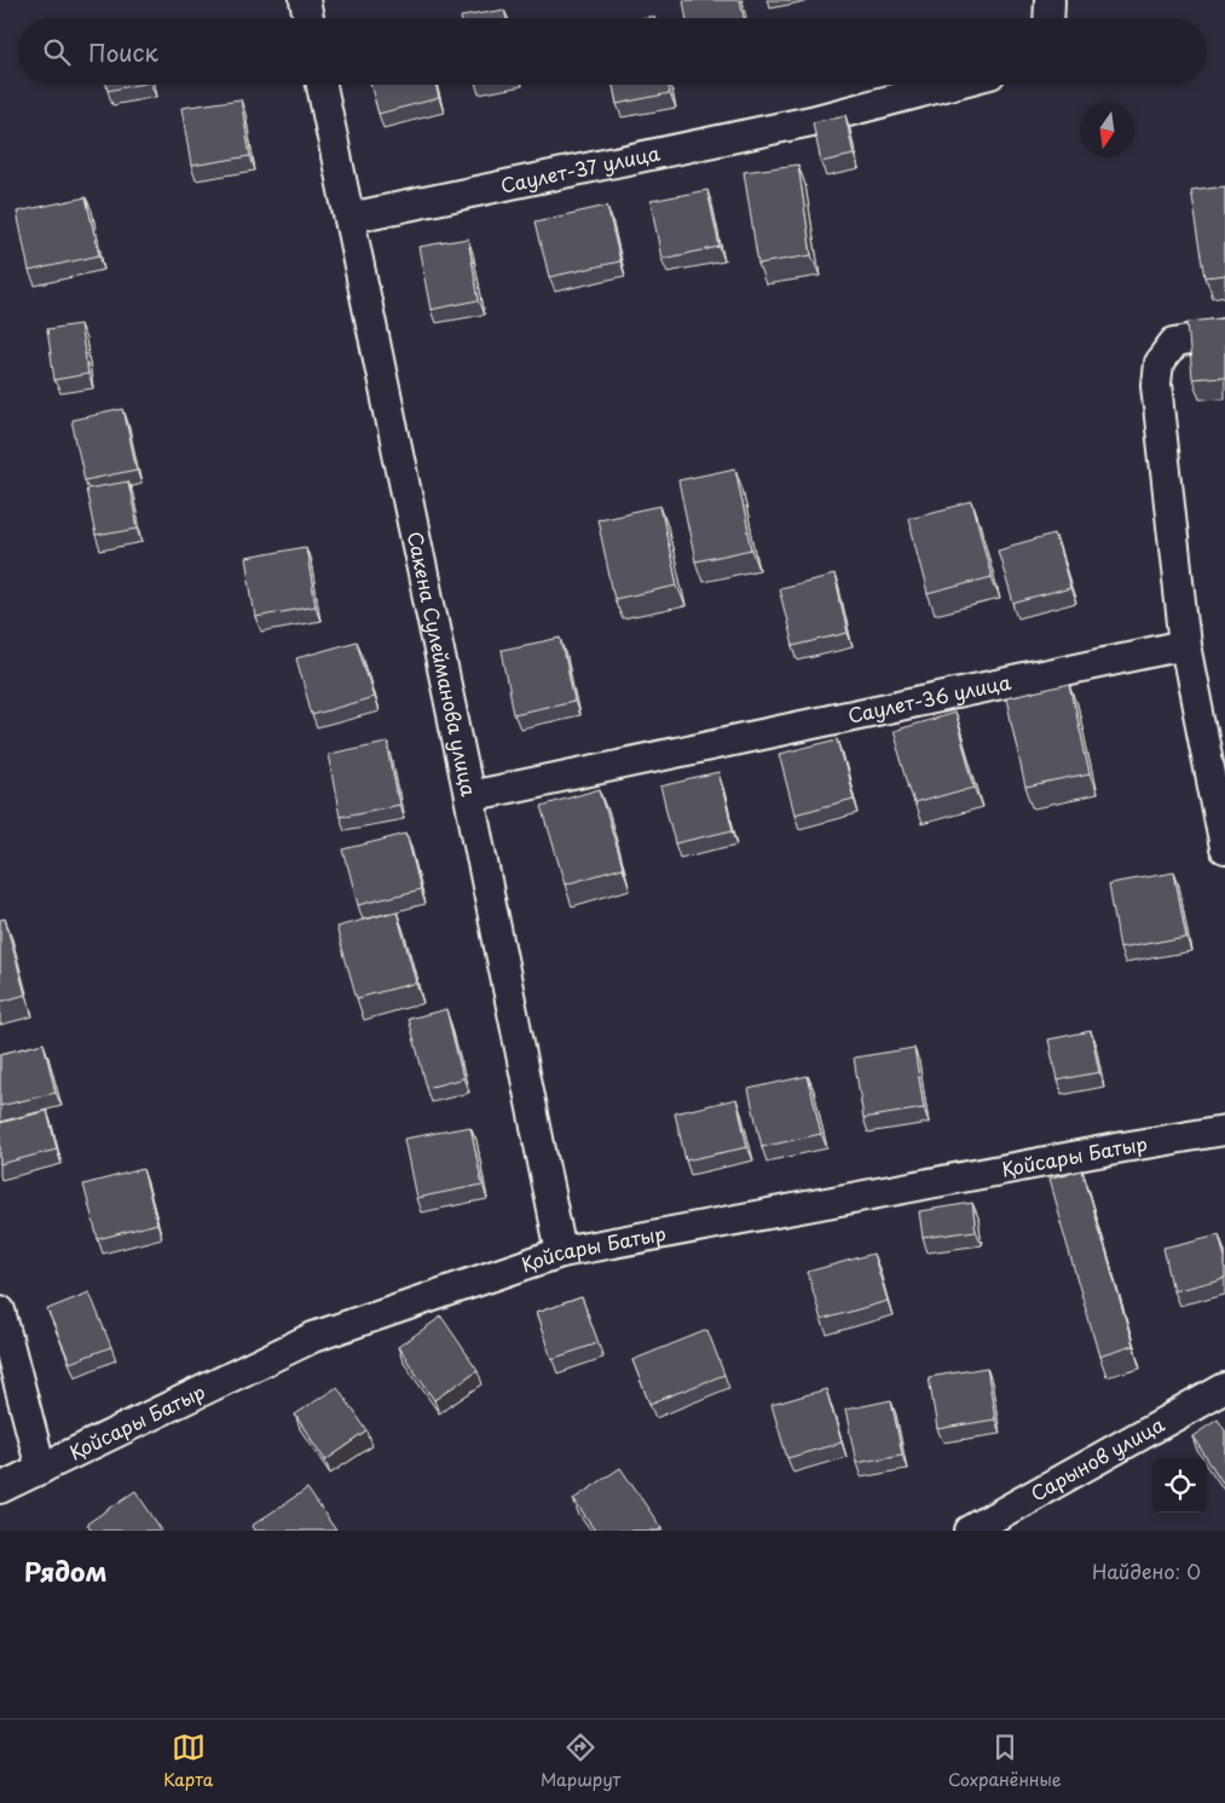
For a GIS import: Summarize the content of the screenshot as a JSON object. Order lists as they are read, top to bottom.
{
  "streets": {
    "street": [
      "Саулет-37 улица",
      "Сакена Сулейманова улица",
      "Саулет-36 улица",
      "Қойсары Батыр",
      "Сарынов улица"
    ]
  },
  "crossings": [
    ["Саулет-37 улица", "Сакена Сулейманова улица"],
    ["Сакена Сулейманова улица", "Саулет-36 улица"],
    ["Сакена Сулейманова улица", "Қойсары Батыр"]
  ],
  "north": "bottom",
  "page": {
    "search": "Поиск",
    "heading": ["Рядом", "Найдено: 0"],
    "nav": ["Карта", "Маршрут", "Сохранённые"]
  }
}
